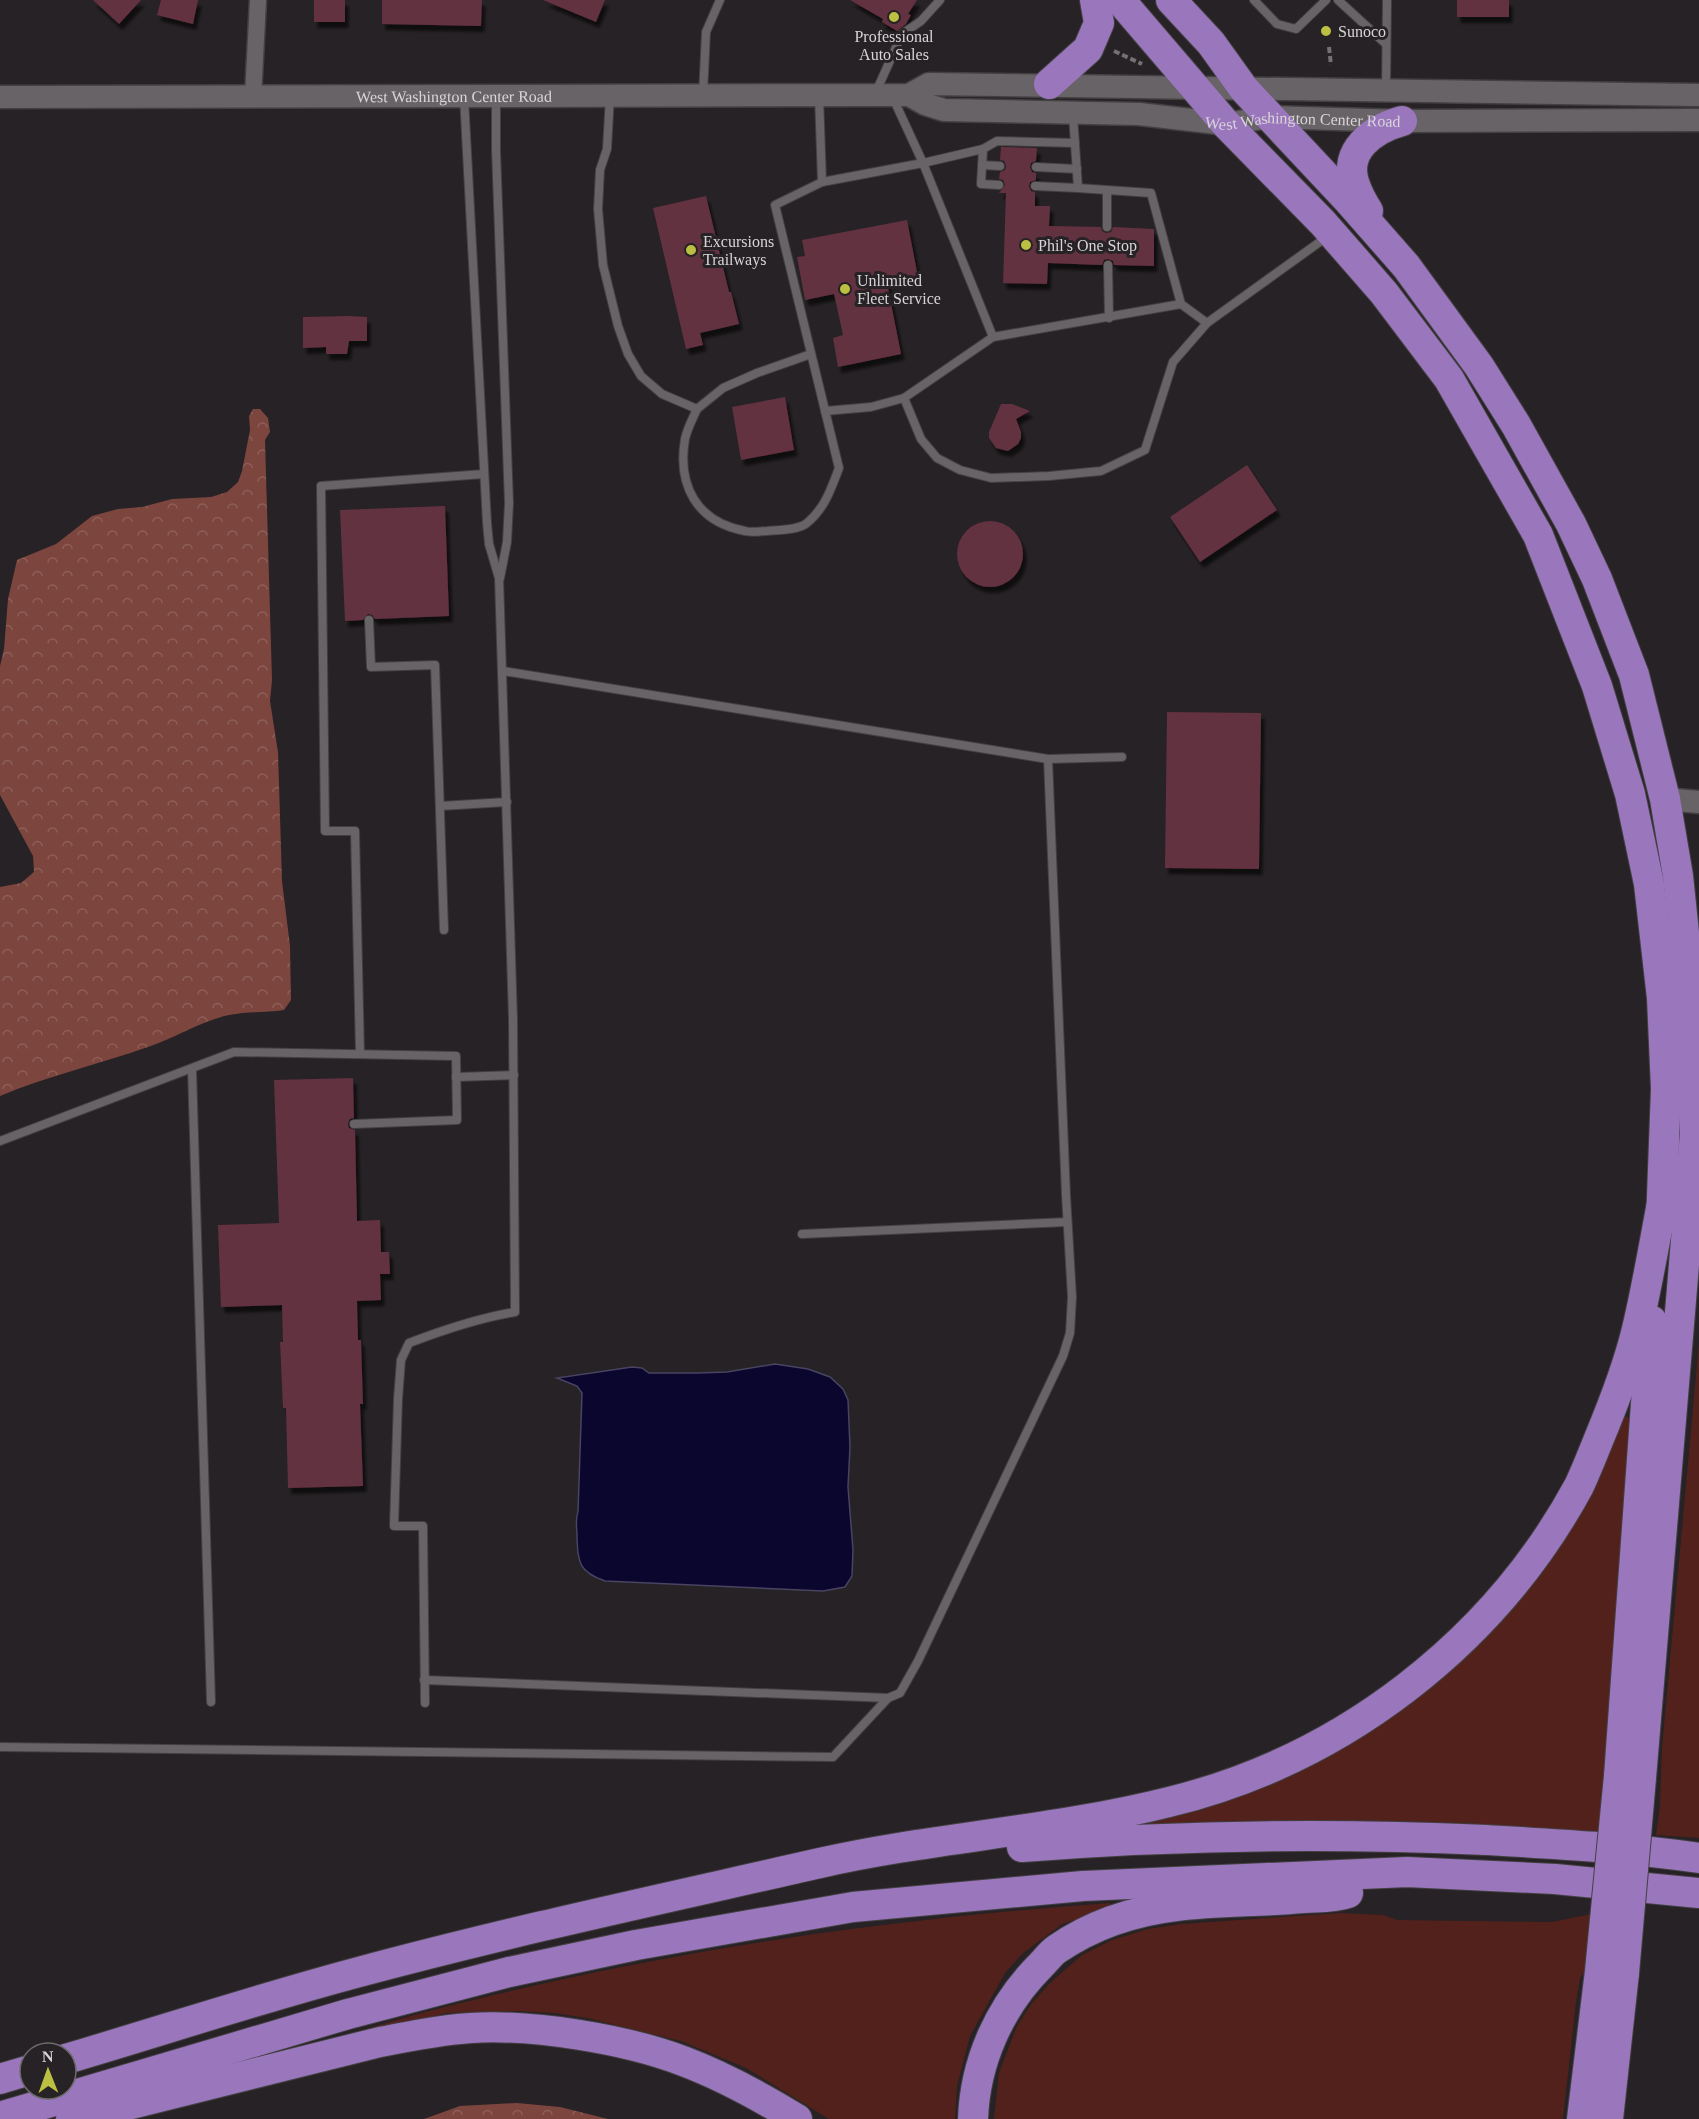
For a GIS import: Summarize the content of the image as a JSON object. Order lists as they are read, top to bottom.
{
  "streets": {
    "main road": ["West Washington Center Road"]
  },
  "places": [
    "Professional Auto Sales",
    "Sunoco",
    "Phil's One Stop",
    "Excursions Trailways",
    "Unlimited Fleet Service"
  ],
  "north": "top"
}
